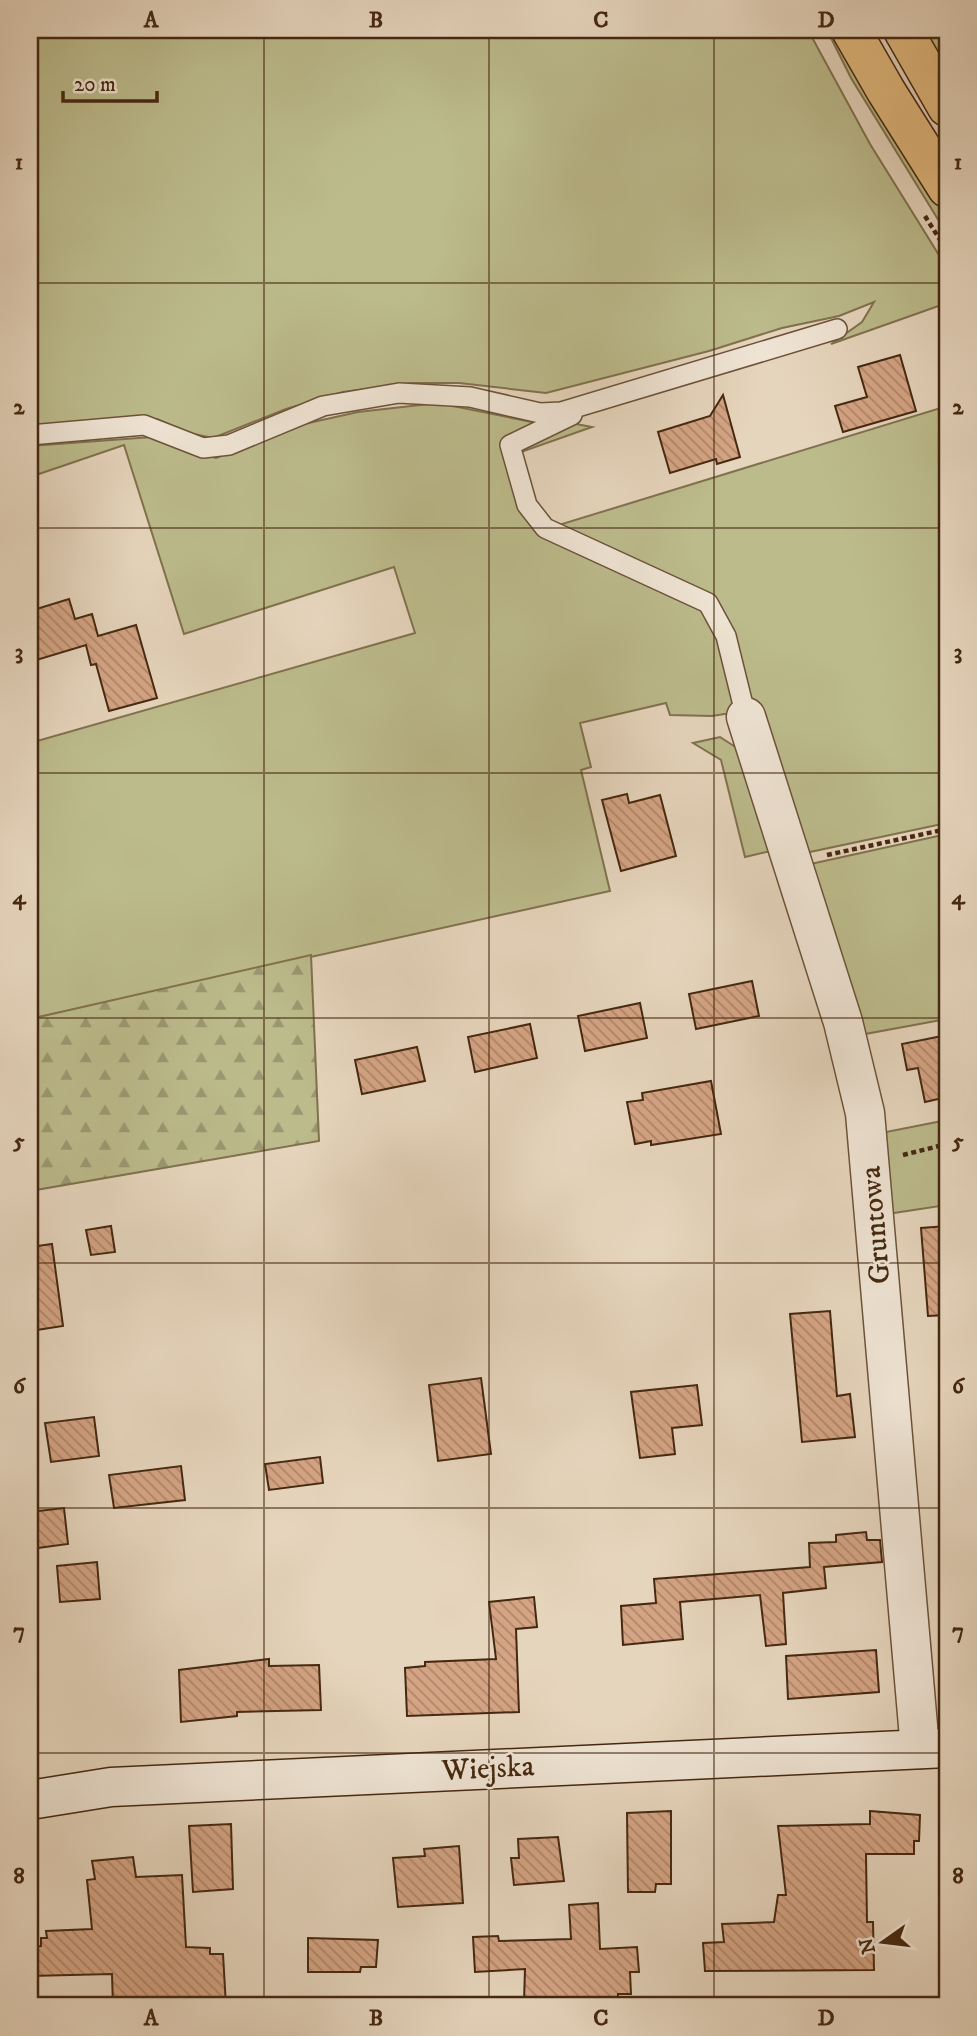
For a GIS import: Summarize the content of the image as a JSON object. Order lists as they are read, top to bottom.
{
  "streets": {
    "street": ["Gruntowa", "Wiejska"]
  },
  "crossings": [
    ["Gruntowa", "Wiejska"]
  ],
  "scale_bar": "20 m",
  "north": "left",
  "grid": {
    "columns": [
      "A",
      "B",
      "C",
      "D"
    ],
    "rows": [
      "1",
      "2",
      "3",
      "4",
      "5",
      "6",
      "7",
      "8"
    ]
  }
}
